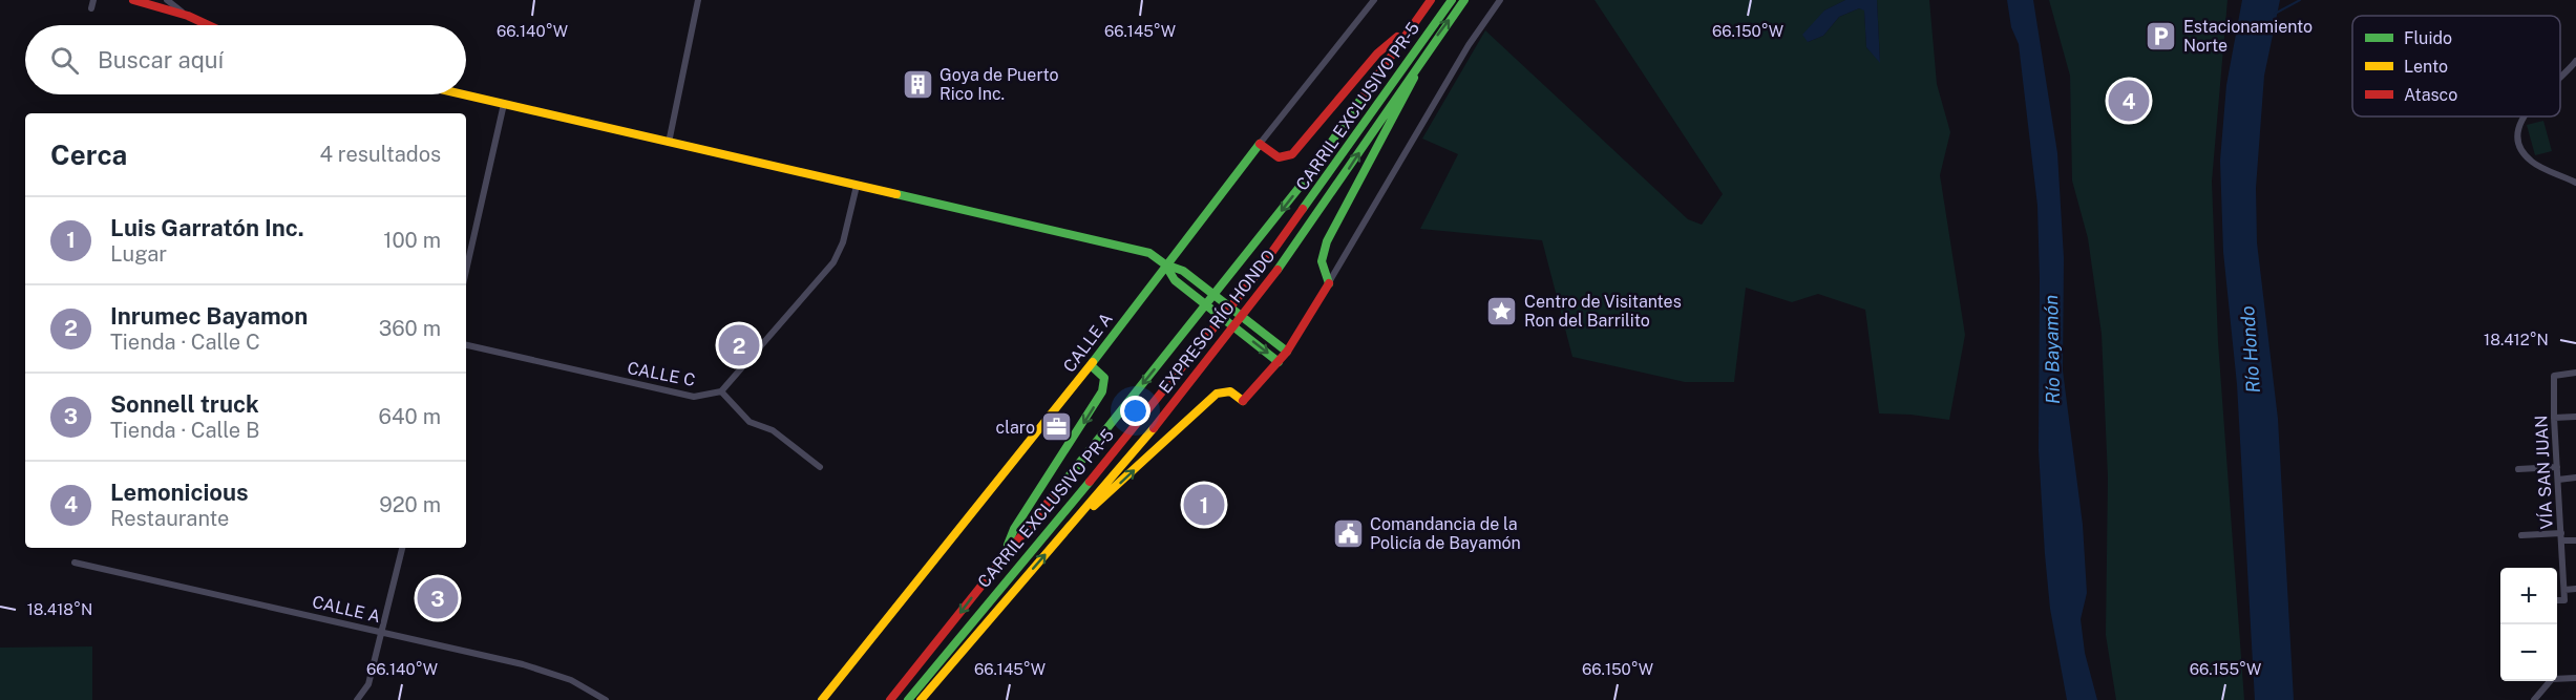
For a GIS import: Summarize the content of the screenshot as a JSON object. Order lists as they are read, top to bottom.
{
  "streets": {
    "main road": ["CARRIL EXCLUSIVO PR-5", "EXPRESO RÍO HONDO", "CALLE A"],
    "street": ["CALLE C", "VÍA SAN JUAN"]
  },
  "water": ["Río Bayamón", "Río Hondo"],
  "places": {
    "parking": ["Estacionamiento Norte"],
    "building": ["Goya de Puerto Rico Inc."],
    "place": ["Centro de Visitantes Ron del Barrilito"],
    "office": ["claro"],
    "public building": ["Comandancia de la Policía de Bayamón"]
  },
  "legend": ["Fluido", "Lento", "Atasco"],
  "page": {
    "search": "Buscar aquí",
    "pins": [
      "4",
      "2",
      "1",
      "3"
    ],
    "heading": ["Cerca", "4 resultados"],
    "list": [
      {
        "mark": "1",
        "name": "Luis Garratón Inc.",
        "note": "Lugar",
        "value": "100 m"
      },
      {
        "mark": "2",
        "name": "Inrumec Bayamon",
        "note": "Tienda · Calle C",
        "value": "360 m"
      },
      {
        "mark": "3",
        "name": "Sonnell truck",
        "note": "Tienda · Calle B",
        "value": "640 m"
      },
      {
        "mark": "4",
        "name": "Lemonicious",
        "note": "Restaurante",
        "value": "920 m"
      }
    ],
    "map_buttons": ["+", "−"]
  },
  "coordinates": [
    "66.140°W",
    "66.145°W",
    "66.150°W",
    "18.412°N",
    "18.418°N",
    "66.155°W"
  ]
}
